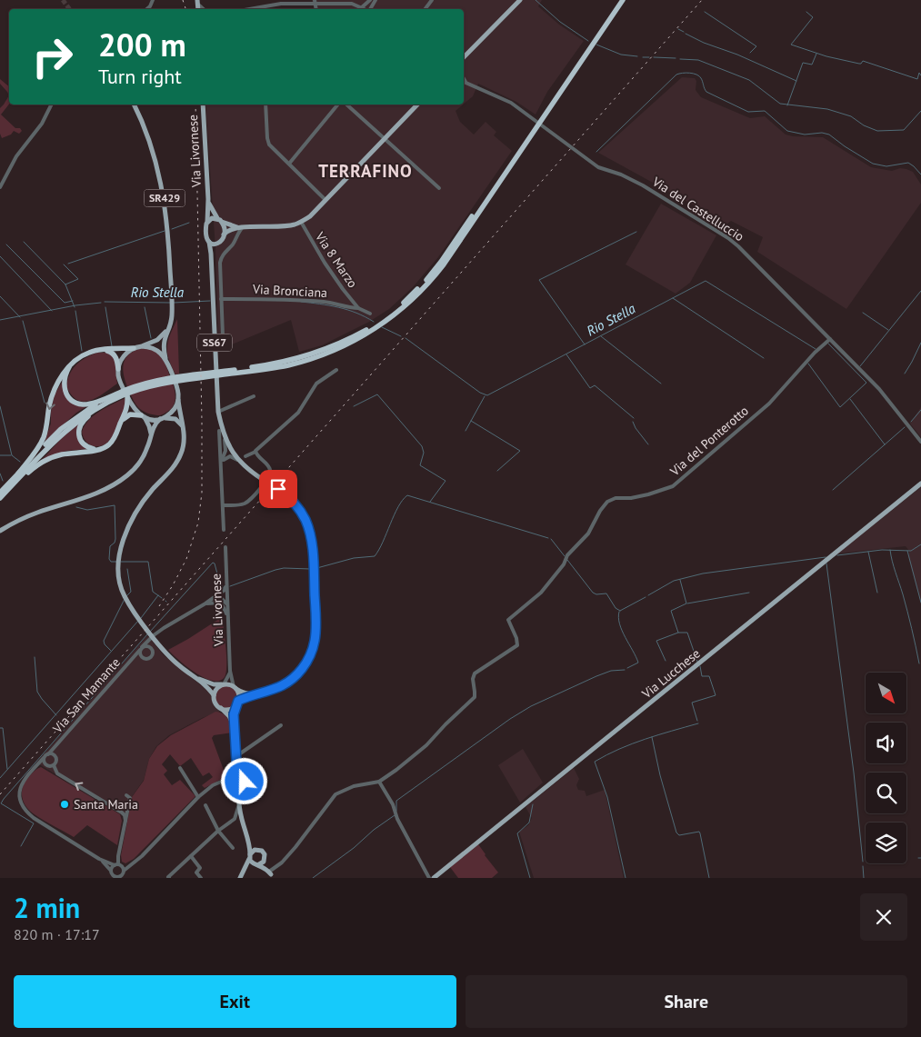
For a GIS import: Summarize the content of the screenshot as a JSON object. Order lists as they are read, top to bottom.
{
  "streets": {
    "main road": [
      "Via Livornese",
      "SR429",
      "SS67",
      "Via Lucchese"
    ],
    "street": [
      "Via del Castelluccio",
      "Via 8 Marzo",
      "Via Bronciana",
      "Via del Ponterotto",
      "Via San Mamante"
    ]
  },
  "crossings": [
    ["Via Livornese", "SS67"],
    ["Via del Castelluccio", "Via del Ponterotto"],
    ["Via 8 Marzo", "Via Bronciana"]
  ],
  "districts": ["TERRAFINO"],
  "water": ["Rio Stella"],
  "places": ["Santa Maria"],
  "north": "bottom right",
  "page": {
    "turn": ["200 m", "Turn right"],
    "heading": ["2 min", "820 m · 17:17"],
    "buttons": ["Exit", "Share"]
  }
}
